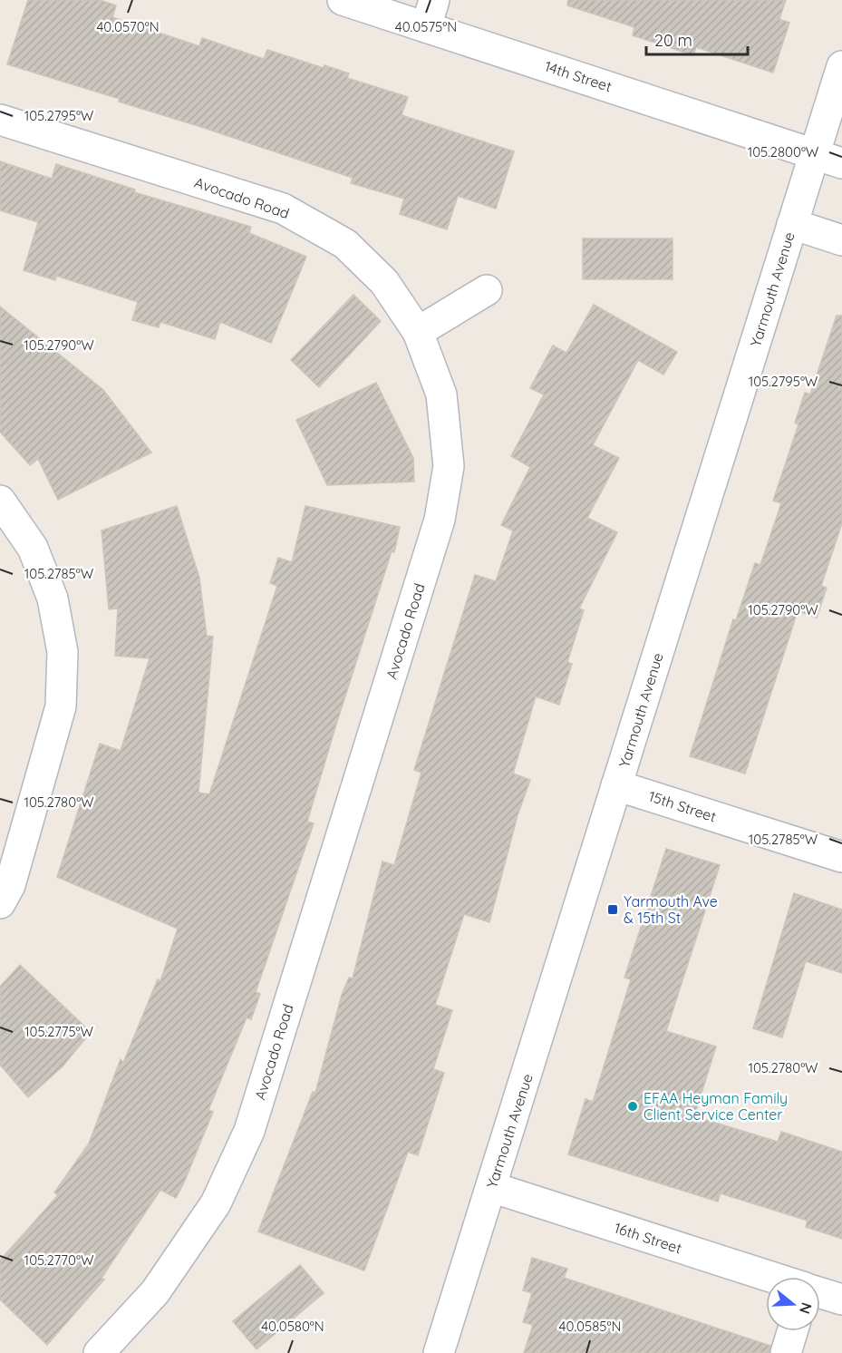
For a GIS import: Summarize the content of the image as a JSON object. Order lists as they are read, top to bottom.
{
  "streets": {
    "street": [
      "14th Street",
      "Avocado Road",
      "Yarmouth Avenue",
      "15th Street",
      "16th Street"
    ]
  },
  "crossings": [
    ["14th Street", "Yarmouth Avenue"],
    ["Yarmouth Avenue", "15th Street"],
    ["Yarmouth Avenue", "16th Street"]
  ],
  "places": {
    "transit": ["Yarmouth Ave & 15th St"],
    "other": ["EFAA Heyman Family Client Service Center"]
  },
  "scale_bar": "20 m",
  "north": "right",
  "coordinates": [
    "40.0570°N",
    "40.0575°N",
    "105.2795°W",
    "105.2800°W",
    "105.2790°W",
    "105.2785°W",
    "105.2780°W",
    "105.2775°W",
    "105.2770°W",
    "40.0580°N",
    "40.0585°N"
  ]
}
